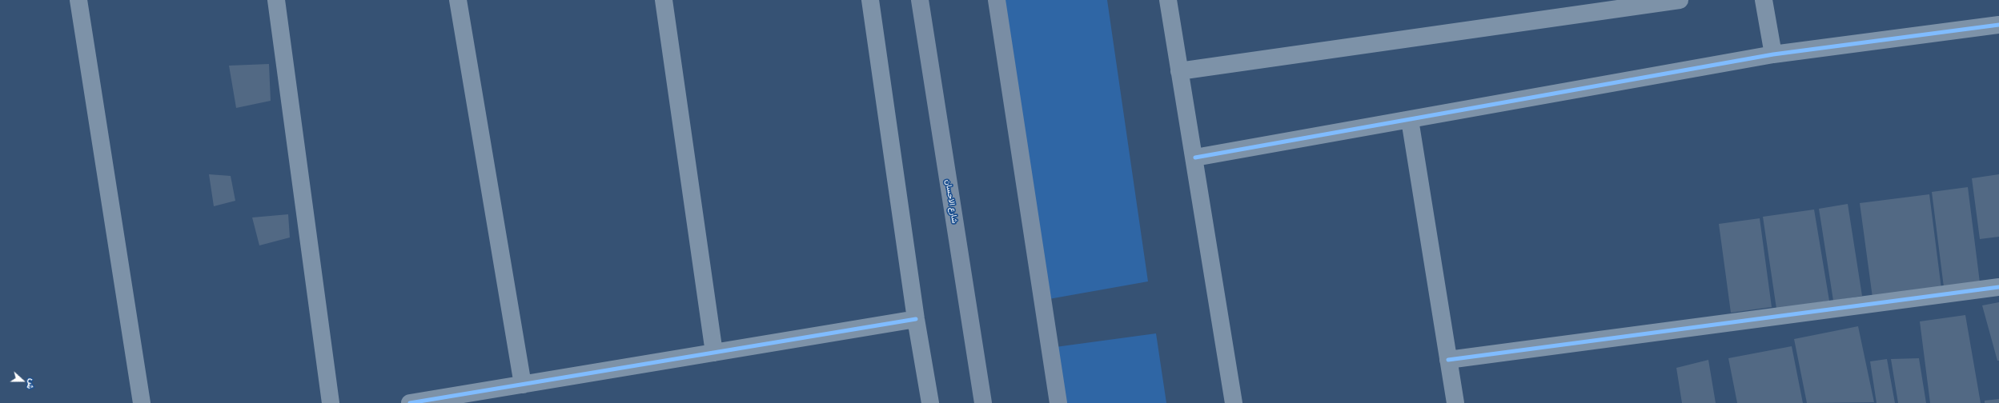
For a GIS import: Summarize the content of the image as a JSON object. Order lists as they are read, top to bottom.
{
  "streets": {
    "street": ["شارع الاحسان"]
  },
  "north": "right"
}
